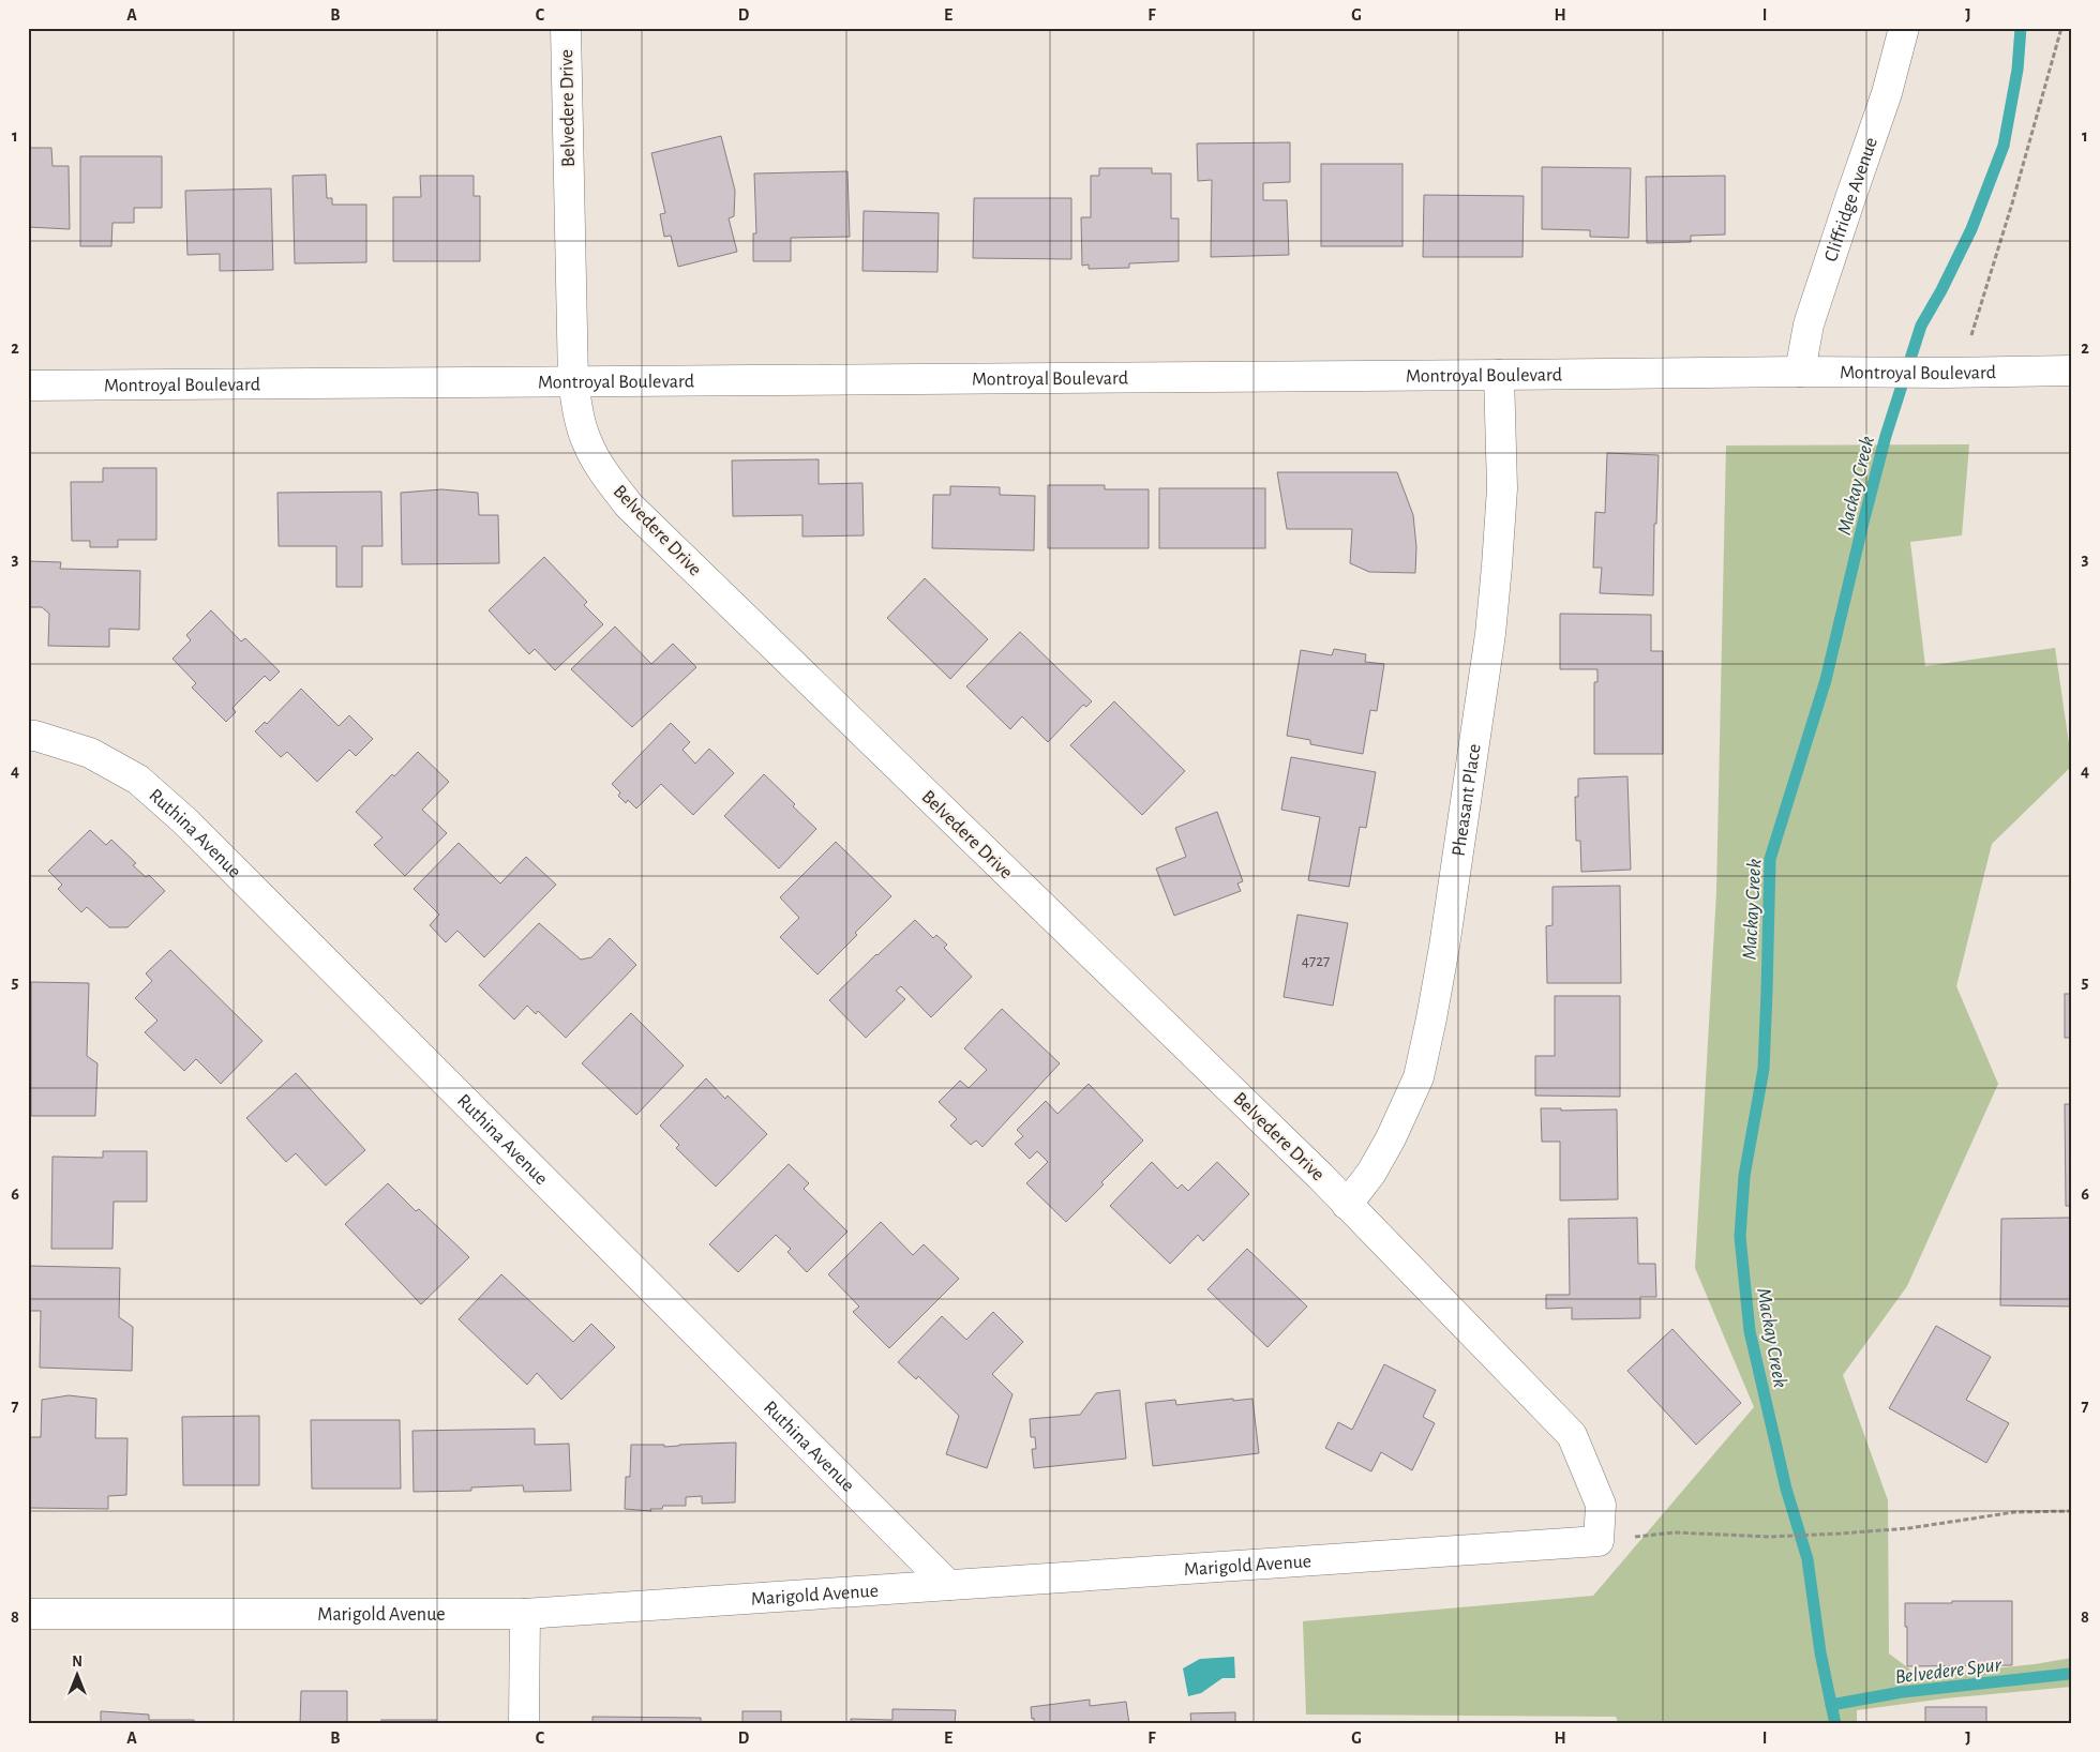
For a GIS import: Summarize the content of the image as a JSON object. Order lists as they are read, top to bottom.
{
  "streets": {
    "street": [
      "Belvedere Drive",
      "Cliffridge Avenue",
      "Montroyal Boulevard",
      "Pheasant Place",
      "Ruthina Avenue",
      "Marigold Avenue"
    ]
  },
  "crossings": [
    ["Belvedere Drive", "Montroyal Boulevard"],
    ["Belvedere Drive", "Pheasant Place"],
    ["Belvedere Drive", "Marigold Avenue"],
    ["Cliffridge Avenue", "Montroyal Boulevard"],
    ["Montroyal Boulevard", "Pheasant Place"],
    ["Ruthina Avenue", "Marigold Avenue"]
  ],
  "water": ["Mackay Creek", "Belvedere Spur"],
  "house_numbers": ["4727"],
  "north": "top",
  "grid": {
    "columns": [
      "A",
      "B",
      "C",
      "D",
      "E",
      "F",
      "G",
      "H",
      "I",
      "J"
    ],
    "rows": [
      "1",
      "2",
      "3",
      "4",
      "5",
      "6",
      "7",
      "8"
    ]
  }
}
